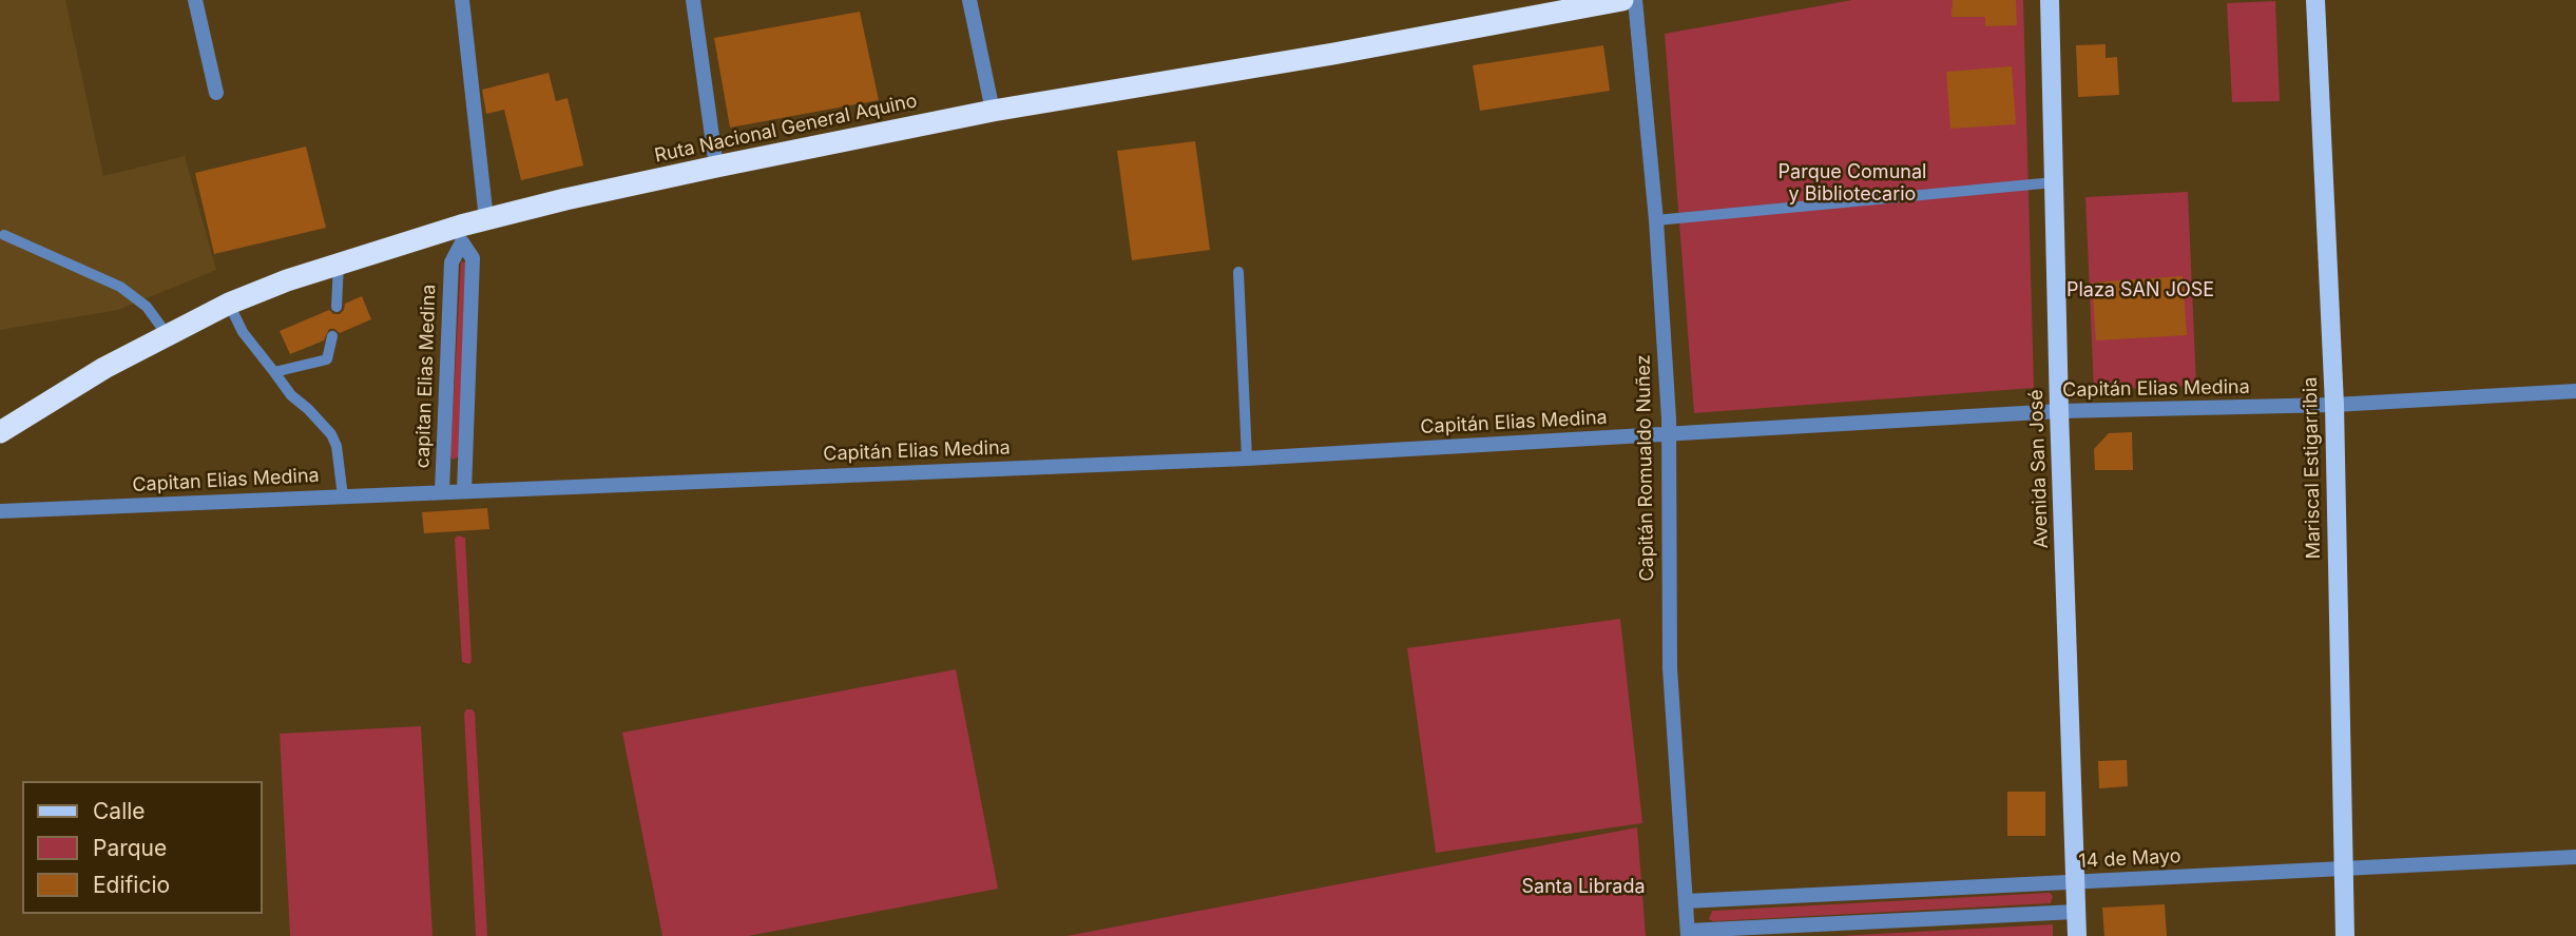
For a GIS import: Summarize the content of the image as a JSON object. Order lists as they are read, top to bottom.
{
  "streets": {
    "highway": ["Ruta Nacional General Aquino"],
    "main road": ["Mariscal Estigarribia", "Avenida San José"],
    "street": [
      "capitan Elias Medina",
      "Capitán Elias Medina",
      "Capitán Romualdo Nuñez",
      "Capitan Elias Medina",
      "14 de Mayo"
    ]
  },
  "crossings": [
    ["Ruta Nacional General Aquino", "Capitan Elias Medina"],
    ["capitan Elias Medina", "Capitán Elias Medina"],
    ["capitan Elias Medina", "Capitan Elias Medina"],
    ["Capitán Elias Medina", "Capitán Romualdo Nuñez"],
    ["Capitán Elias Medina", "Mariscal Estigarribia"],
    ["Capitán Elias Medina", "Avenida San José"],
    ["Capitán Elias Medina", "Capitan Elias Medina"],
    ["Capitán Romualdo Nuñez", "14 de Mayo"],
    ["Mariscal Estigarribia", "14 de Mayo"],
    ["Avenida San José", "14 de Mayo"]
  ],
  "parks": ["Parque Comunal y Bibliotecario", "Plaza SAN JOSE", "Santa Librada"],
  "legend": ["Calle", "Parque", "Edificio"]
}
